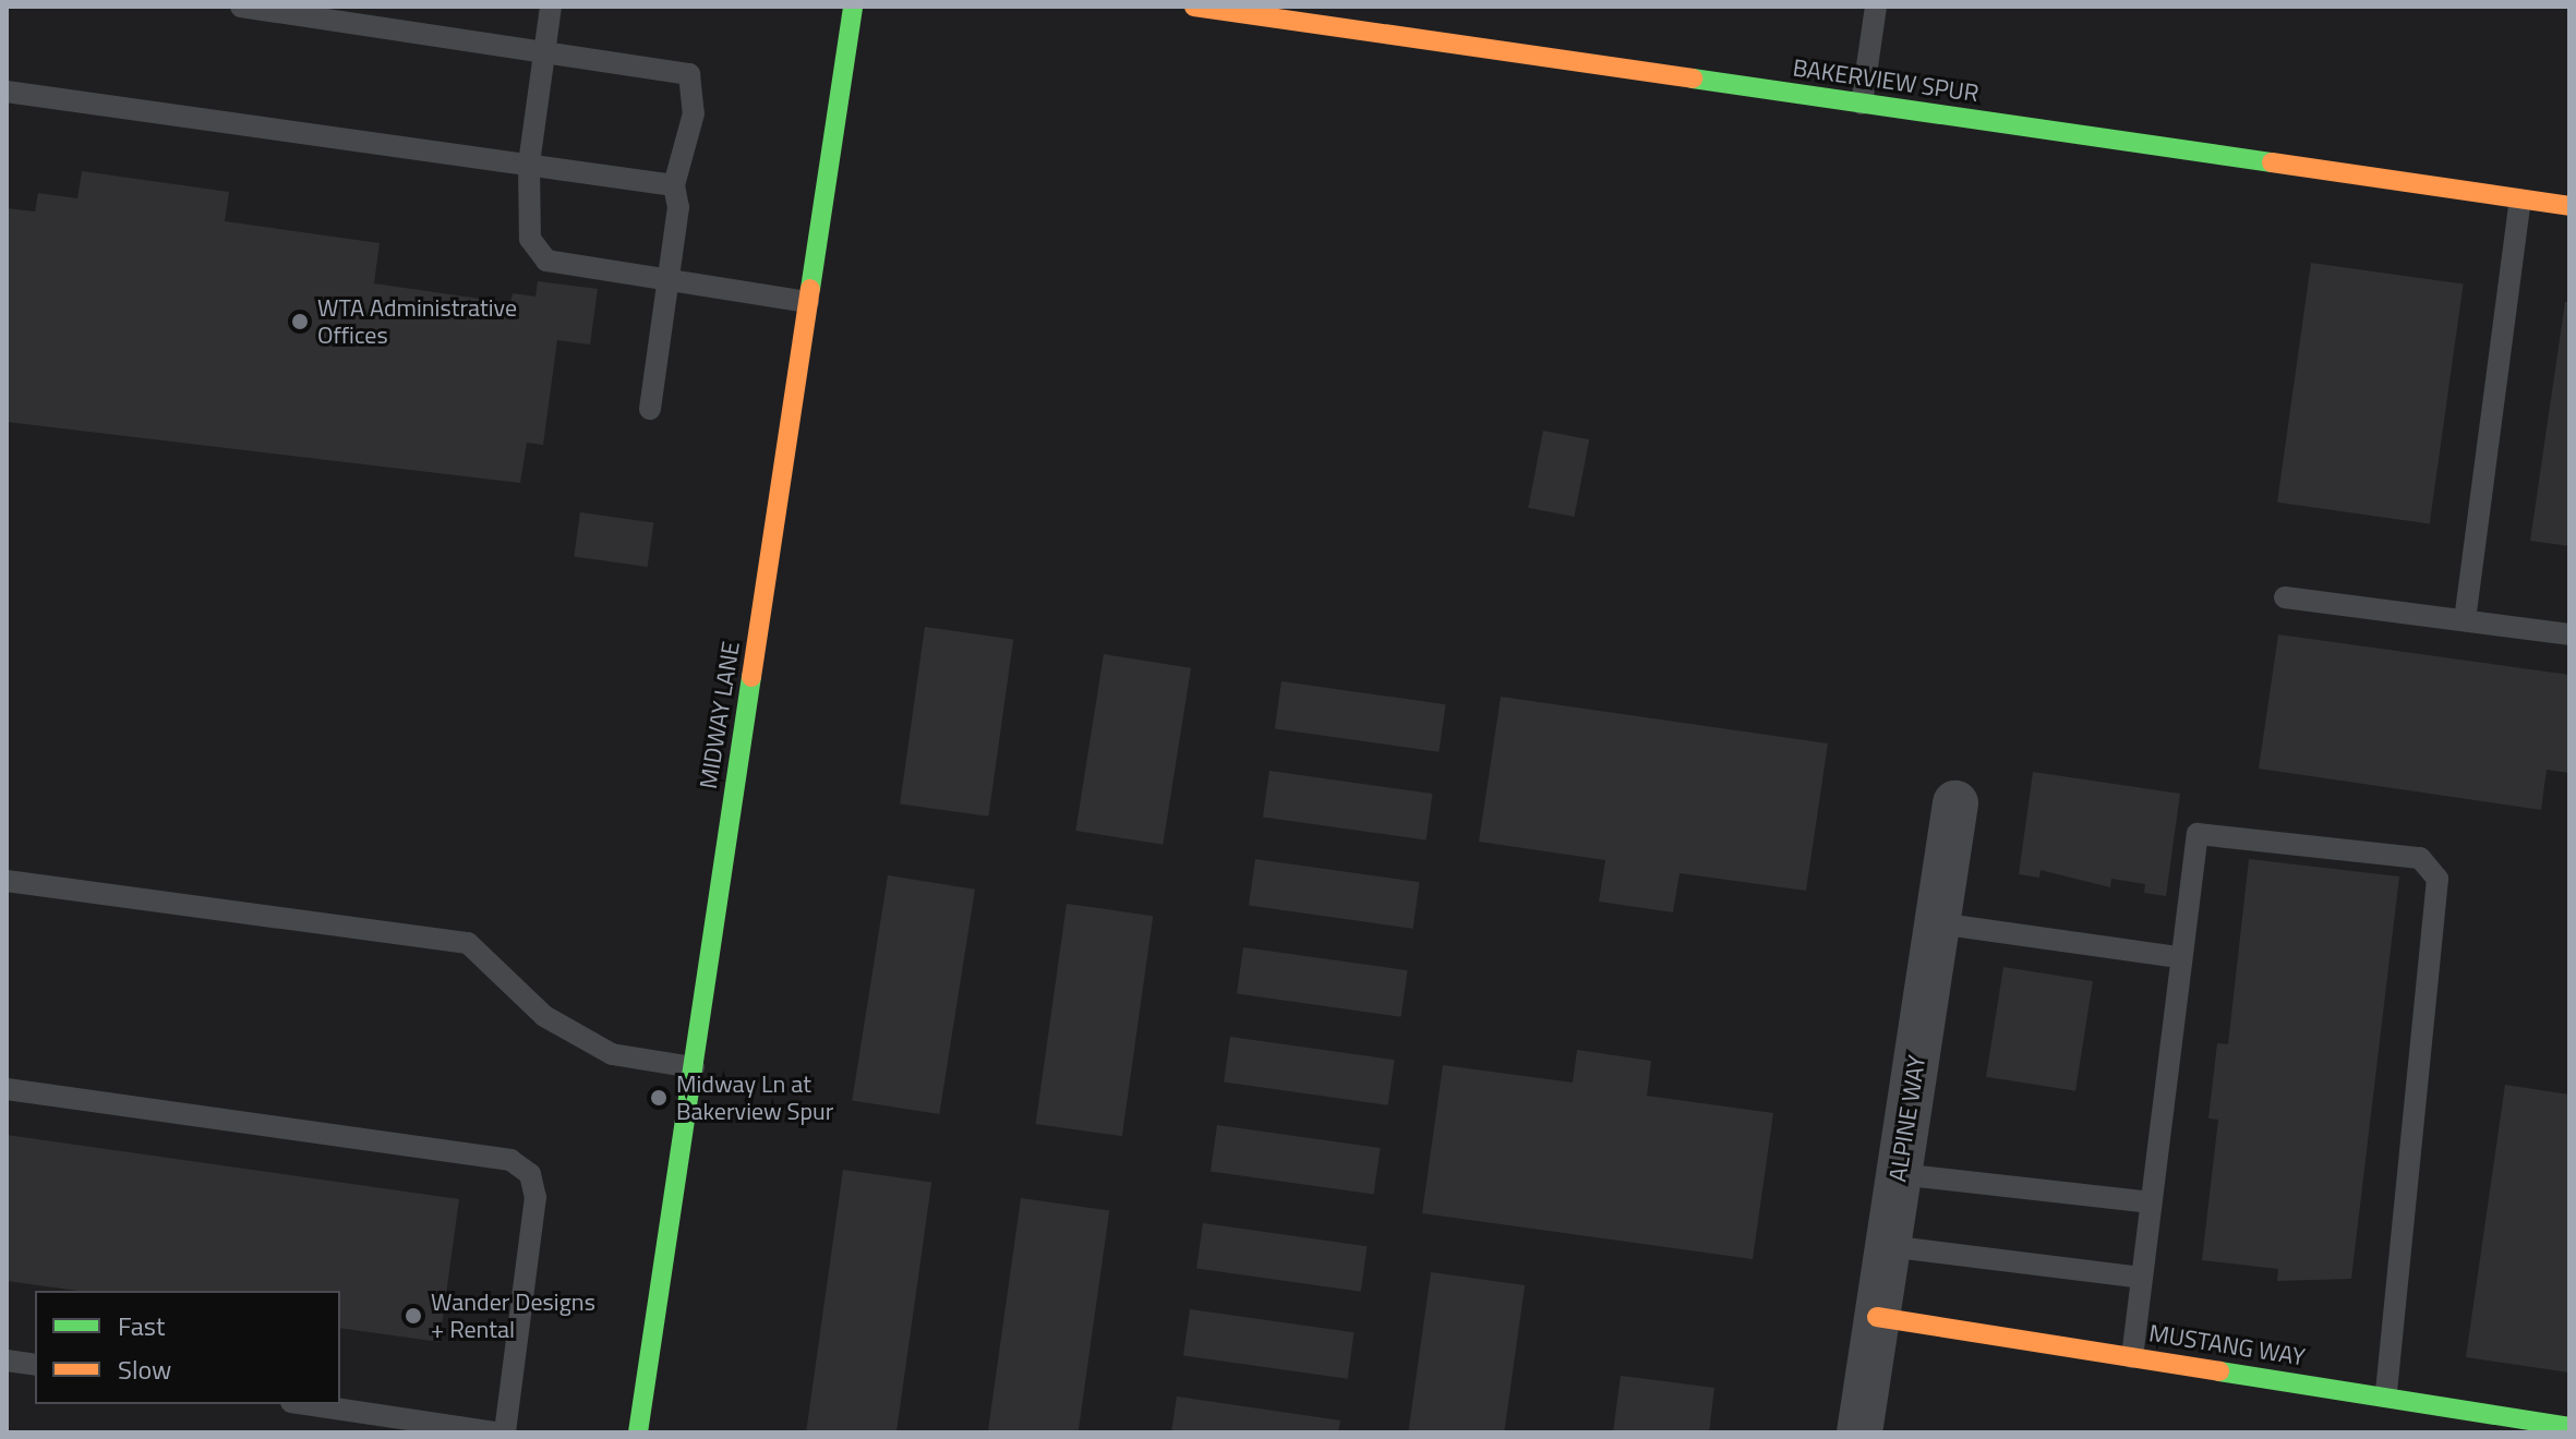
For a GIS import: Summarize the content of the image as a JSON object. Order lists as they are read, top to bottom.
{
  "streets": {
    "street": [
      "BAKERVIEW SPUR",
      "MIDWAY LANE",
      "ALPINE WAY",
      "MUSTANG WAY"
    ]
  },
  "crossings": [
    ["ALPINE WAY", "MUSTANG WAY"]
  ],
  "places": ["WTA Administrative Offices", "Midway Ln at Bakerview Spur", "Wander Designs + Rental"],
  "legend": ["Fast", "Slow"]
}
